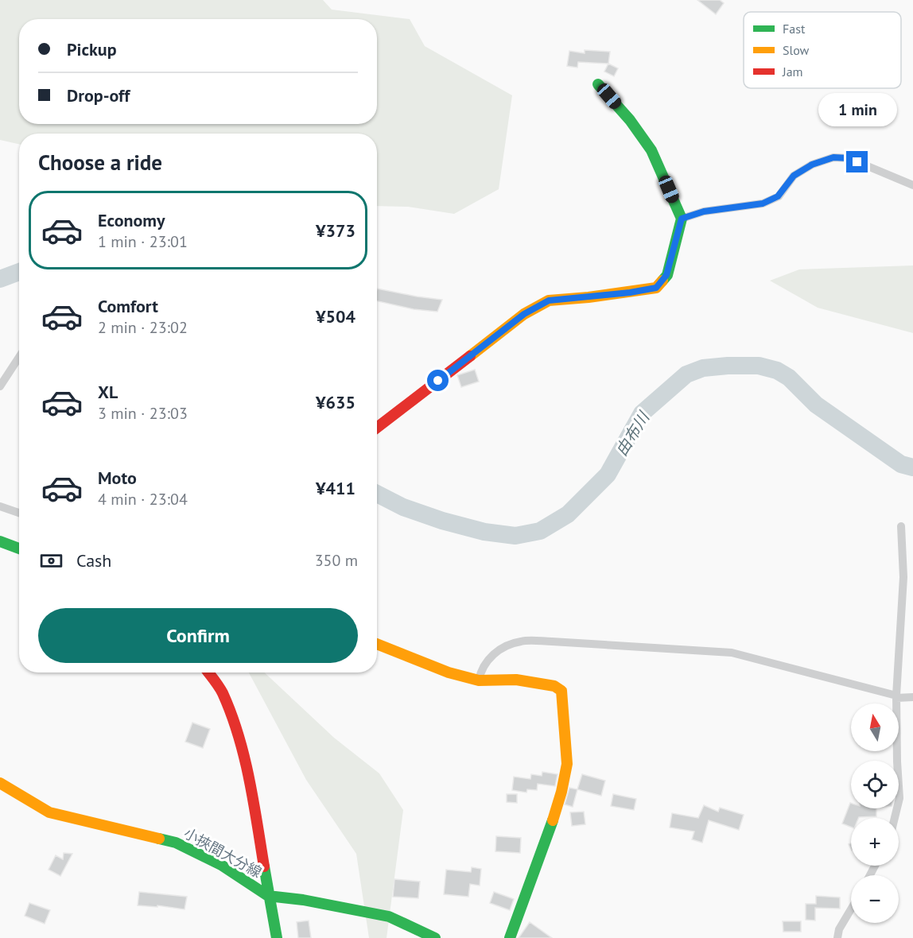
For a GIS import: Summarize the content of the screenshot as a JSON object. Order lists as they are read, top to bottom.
{
  "streets": {
    "street": ["小挾間大分線"]
  },
  "water": ["由布川"],
  "legend": ["Fast", "Slow", "Jam"],
  "north": "top",
  "page": {
    "banner": ["Pickup", "Drop-off"],
    "bubble": "1 min",
    "heading": "Choose a ride",
    "list": [
      {
        "name": "Economy",
        "note": "1 min · 23:01",
        "value": "¥373"
      },
      {
        "name": "Comfort",
        "note": "2 min · 23:02",
        "value": "¥504"
      },
      {
        "name": "XL",
        "note": "3 min · 23:03",
        "value": "¥635"
      },
      {
        "name": "Moto",
        "note": "4 min · 23:04",
        "value": "¥411"
      }
    ],
    "pay": ["Cash", "350 m"],
    "buttons": "Confirm",
    "map_buttons": ["+", "−"]
  }
}
